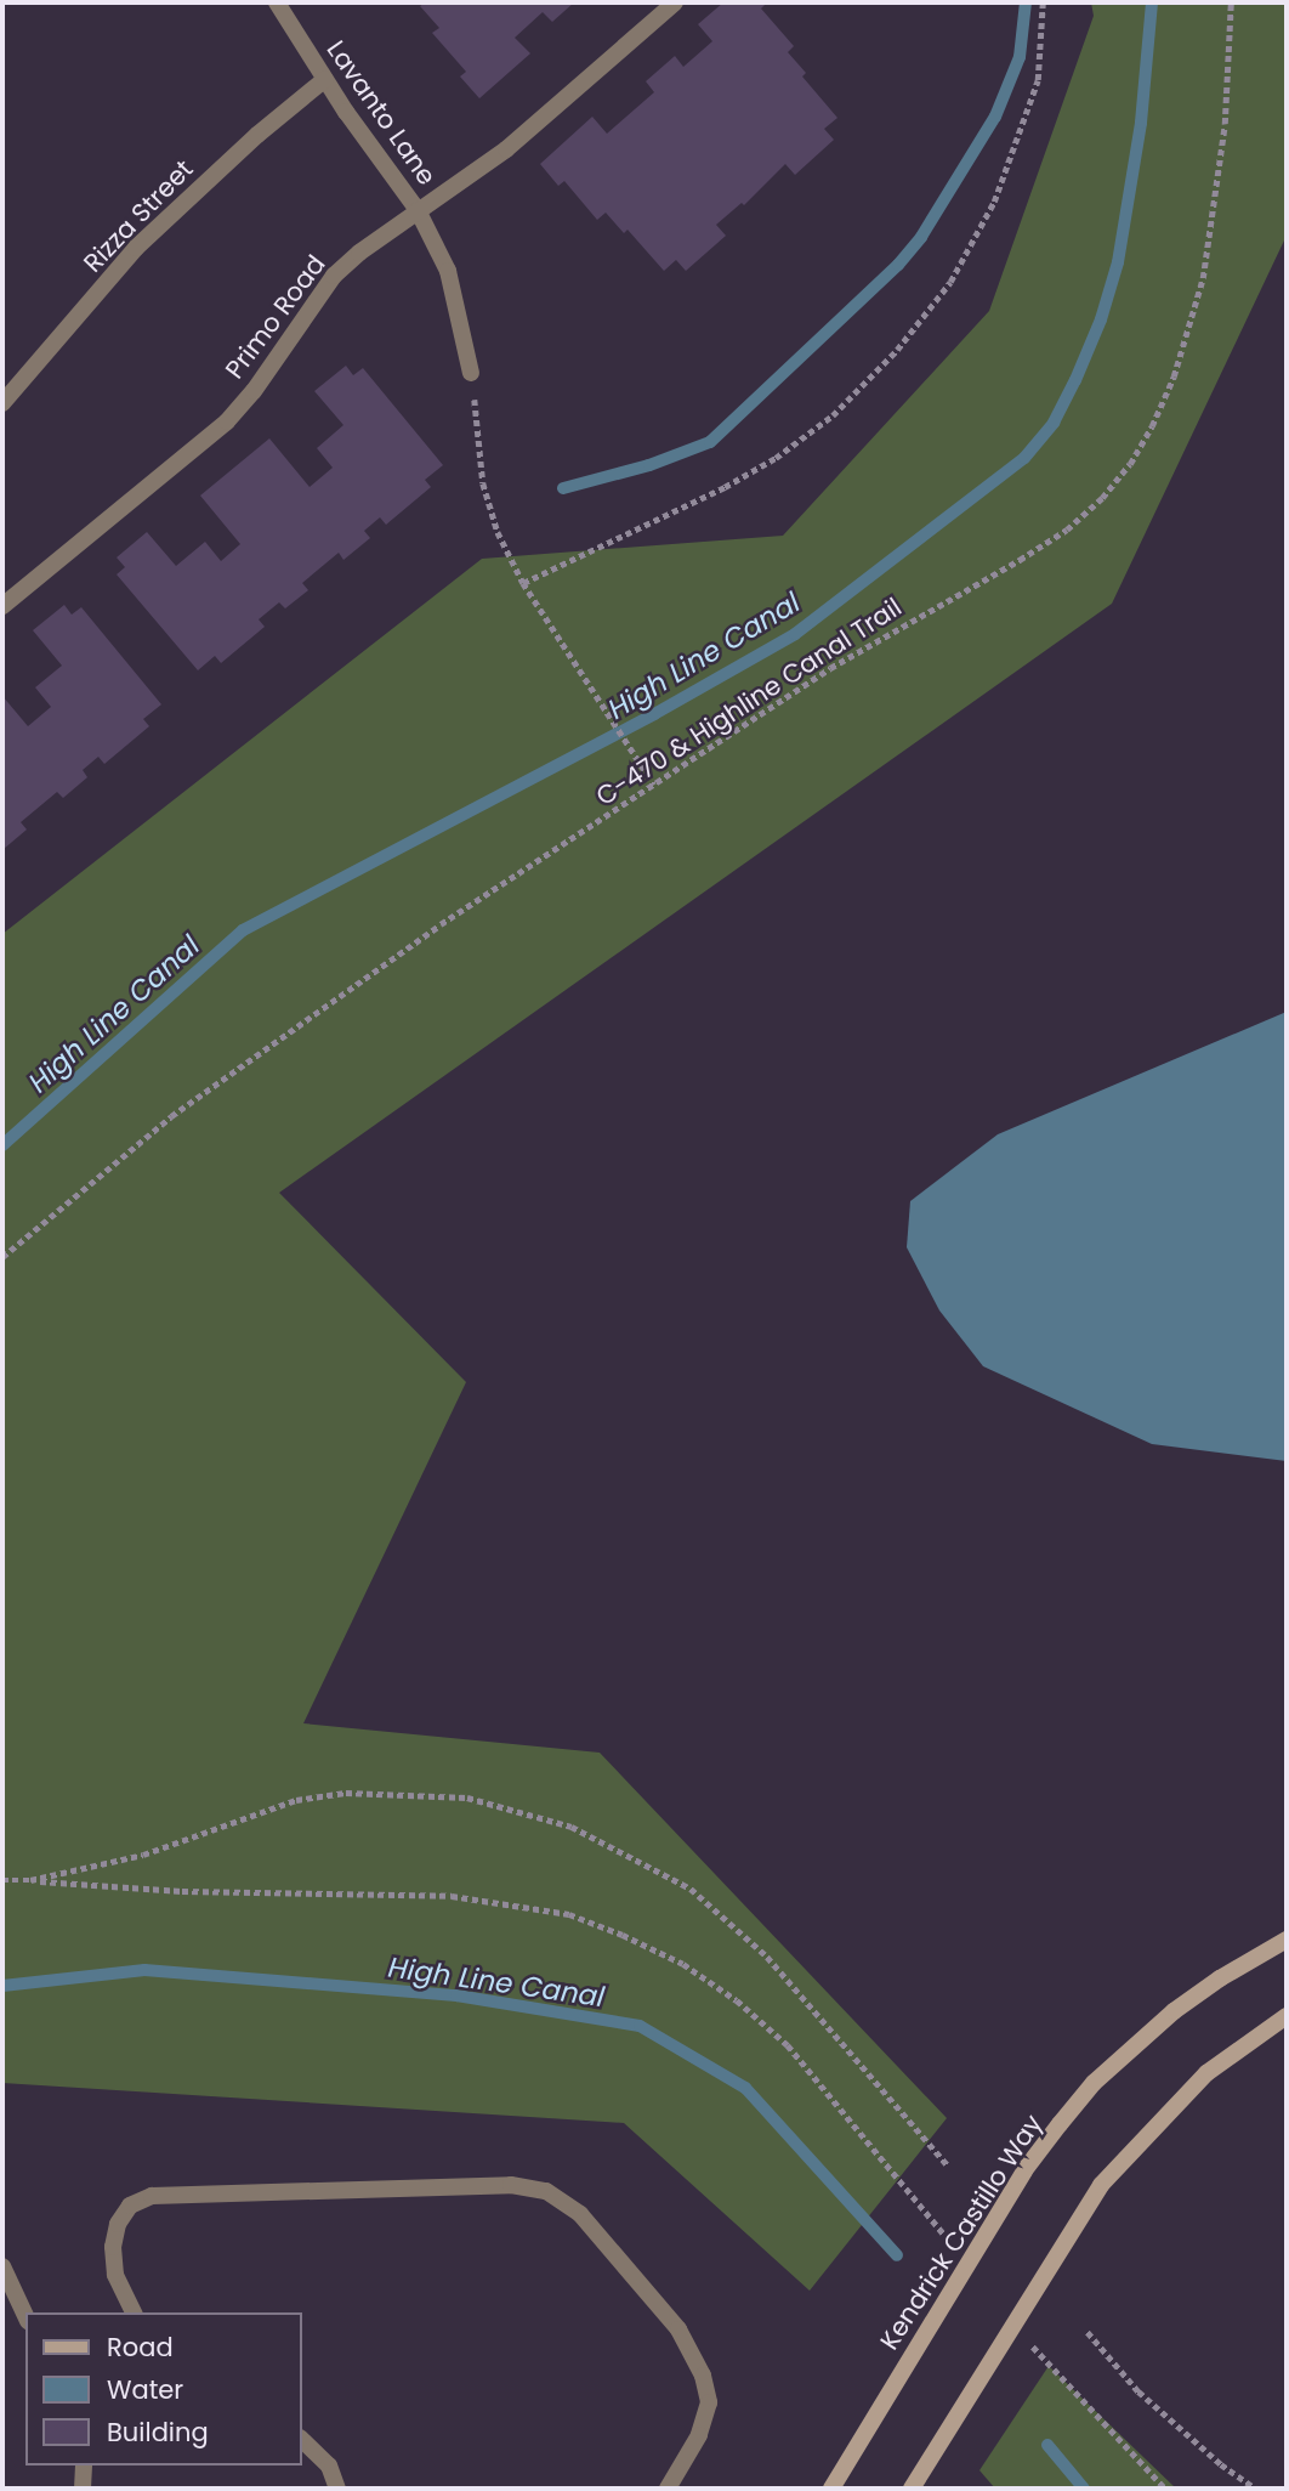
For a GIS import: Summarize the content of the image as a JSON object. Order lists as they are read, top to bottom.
{
  "streets": {
    "main road": ["Kendrick Castillo Way"],
    "street": ["Lavanto Lane", "Rizza Street", "Primo Road"],
    "path": ["C-470 & Highline Canal Trail"]
  },
  "crossings": [
    ["Lavanto Lane", "Rizza Street"],
    ["Lavanto Lane", "Primo Road"]
  ],
  "water": ["High Line Canal"],
  "legend": ["Road", "Water", "Building"]
}
